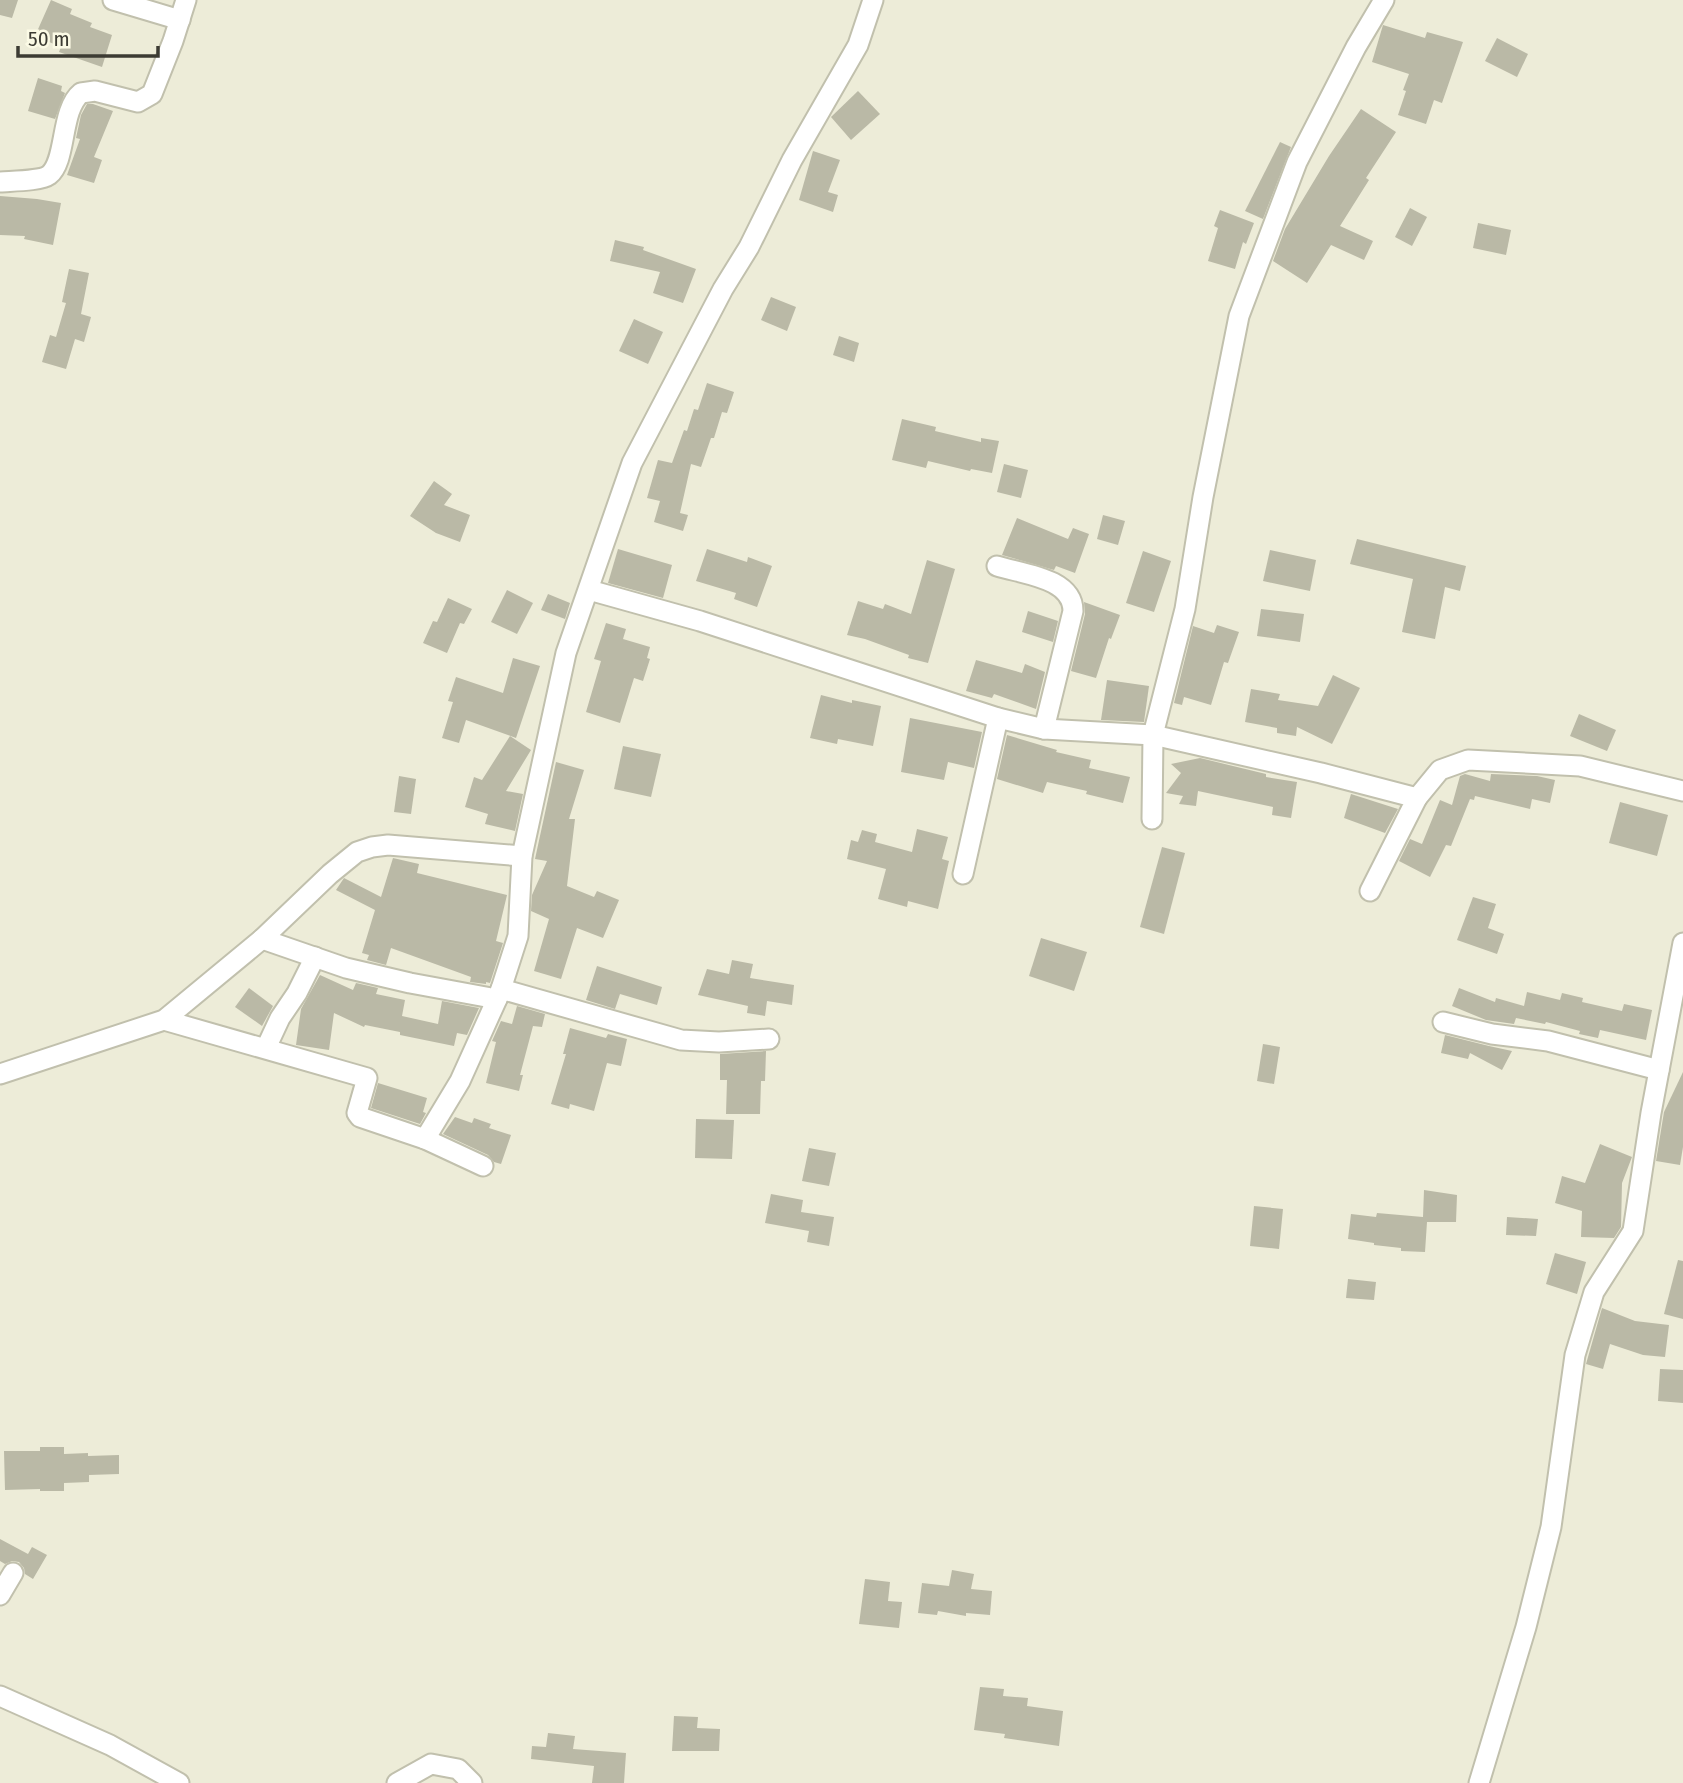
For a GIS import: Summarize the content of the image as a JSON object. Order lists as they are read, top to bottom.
{
  "scale_bar": "50 m"
}
